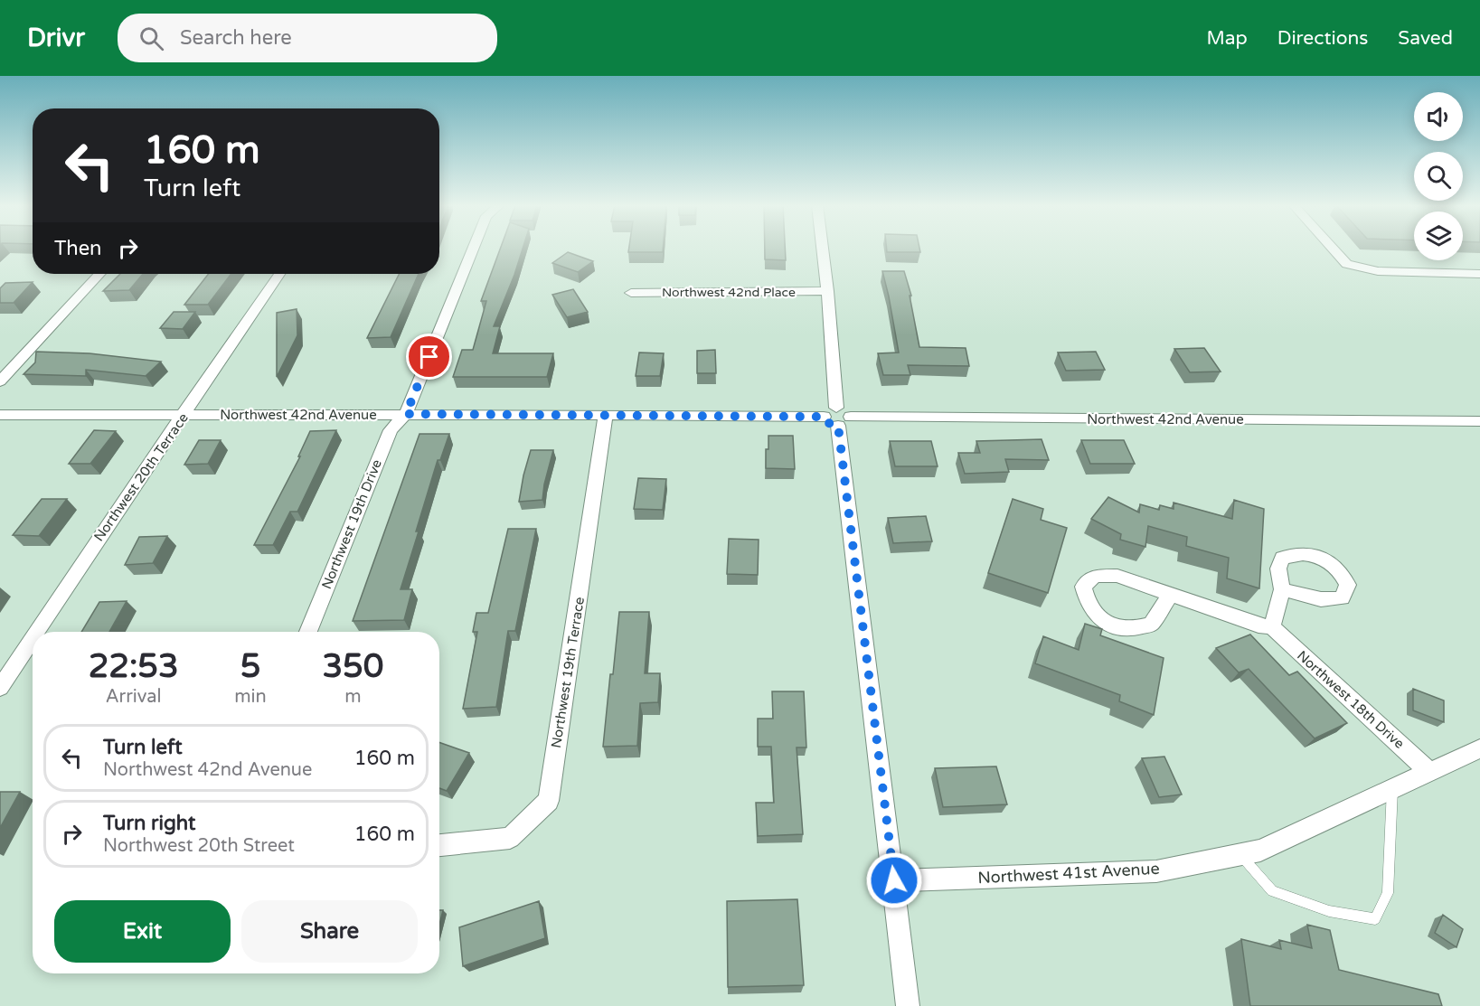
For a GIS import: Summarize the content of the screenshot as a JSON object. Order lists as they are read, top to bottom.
{
  "streets": {
    "street": [
      "Northwest 42nd Place",
      "Northwest 42nd Avenue",
      "Northwest 20th Terrace",
      "Northwest 19th Drive",
      "Northwest 19th Terrace",
      "Northwest 18th Drive",
      "Northwest 41st Avenue"
    ]
  },
  "crossings": [
    ["Northwest 42nd Avenue", "Northwest 20th Terrace"],
    ["Northwest 42nd Avenue", "Northwest 19th Drive"],
    ["Northwest 42nd Avenue", "Northwest 19th Terrace"],
    ["Northwest 18th Drive", "Northwest 41st Avenue"]
  ],
  "page": {
    "header": "Drivr",
    "search": "Search here",
    "nav": ["Map", "Directions", "Saved"],
    "turn": ["160 m", "Turn left"],
    "then": "Then",
    "eta": [
      "22:53",
      "Arrival",
      "5",
      "min",
      "350",
      "m"
    ],
    "list": [
      {
        "name": "Turn left",
        "note": "Northwest 42nd Avenue",
        "value": "160 m"
      },
      {
        "name": "Turn right",
        "note": "Northwest 20th Street",
        "value": "160 m"
      }
    ],
    "buttons": ["Exit", "Share"]
  }
}
